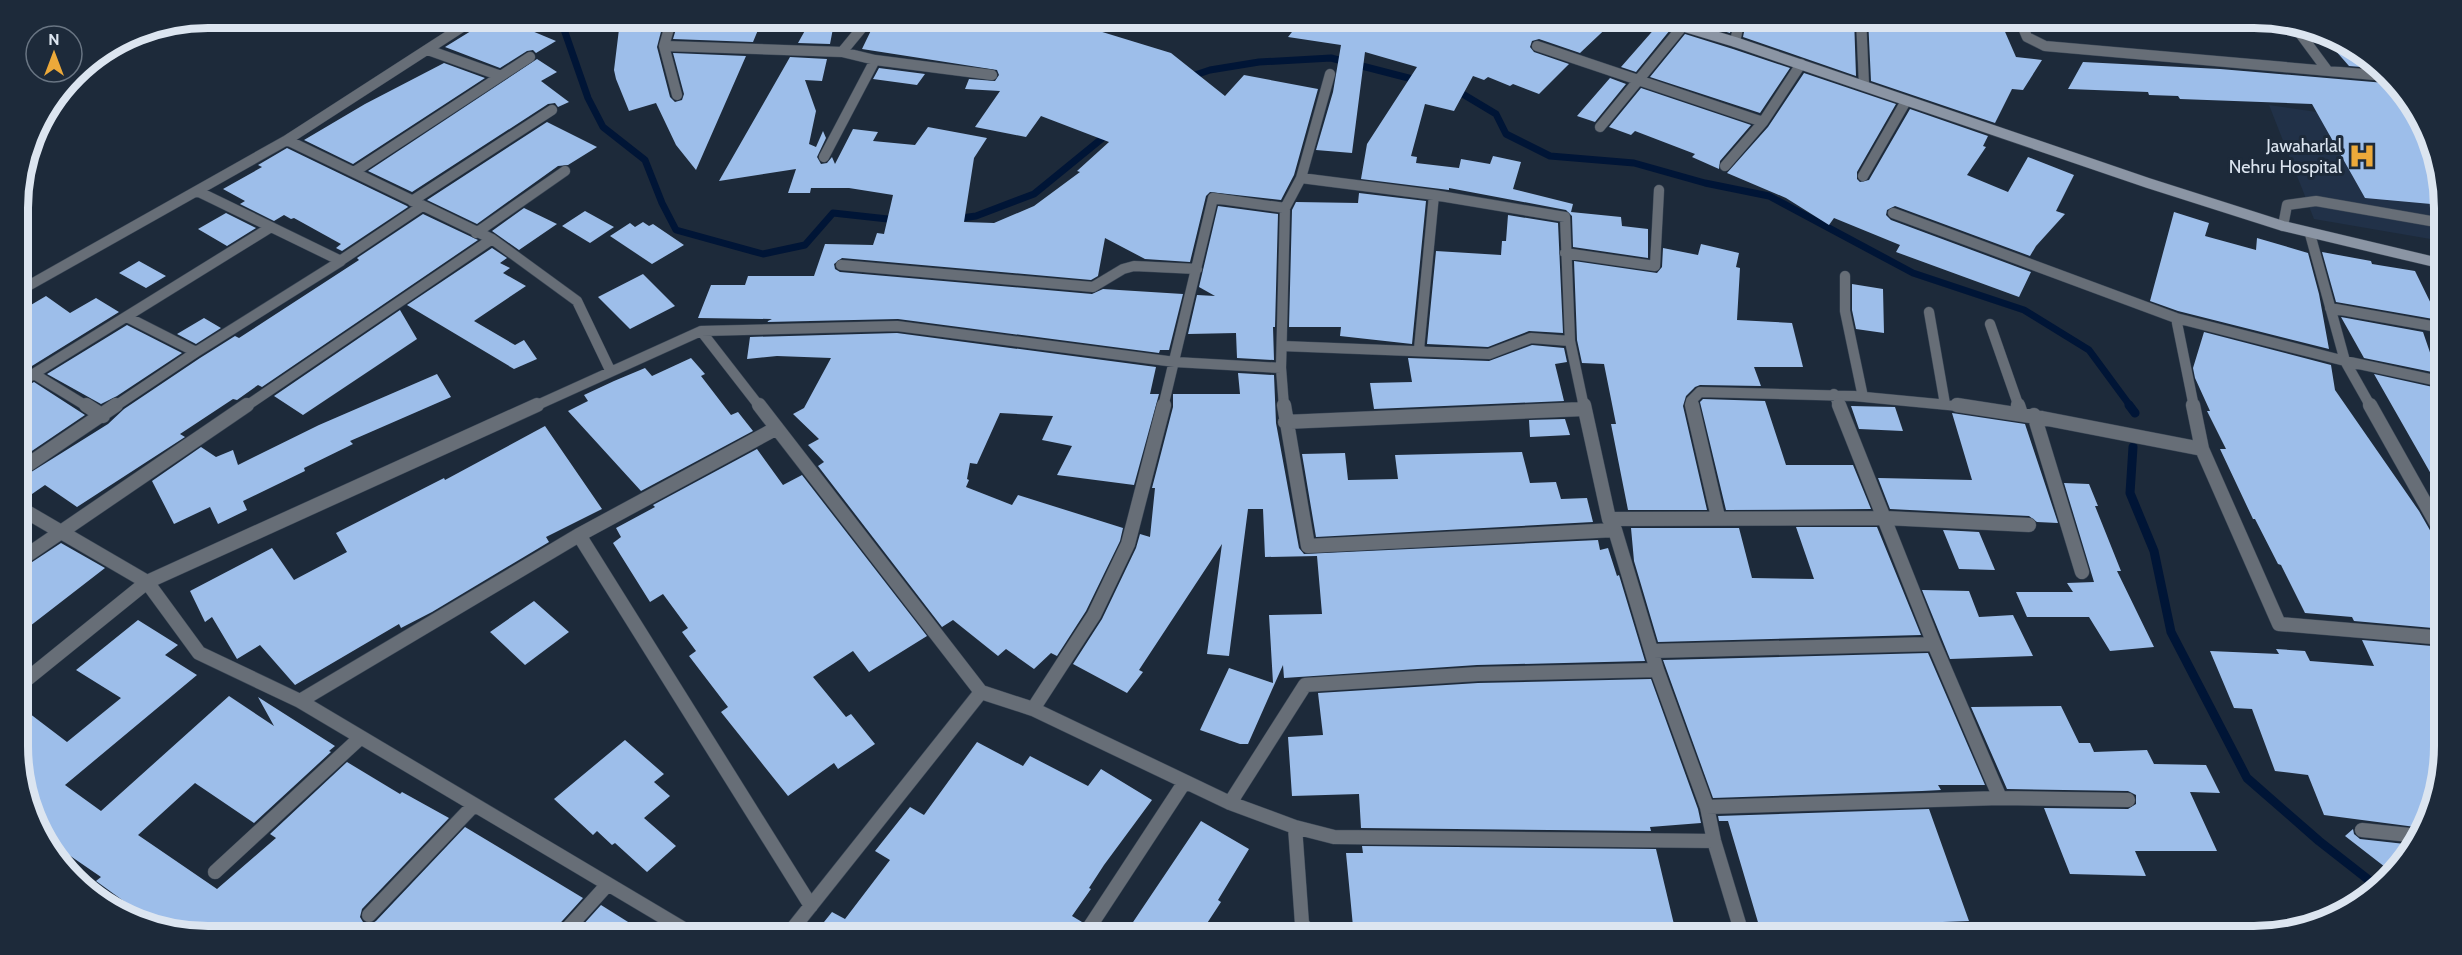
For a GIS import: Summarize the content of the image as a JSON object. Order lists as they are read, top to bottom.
{
  "places": {
    "hospital": ["Jawaharlal Nehru Hospital"]
  },
  "north": "top"
}
